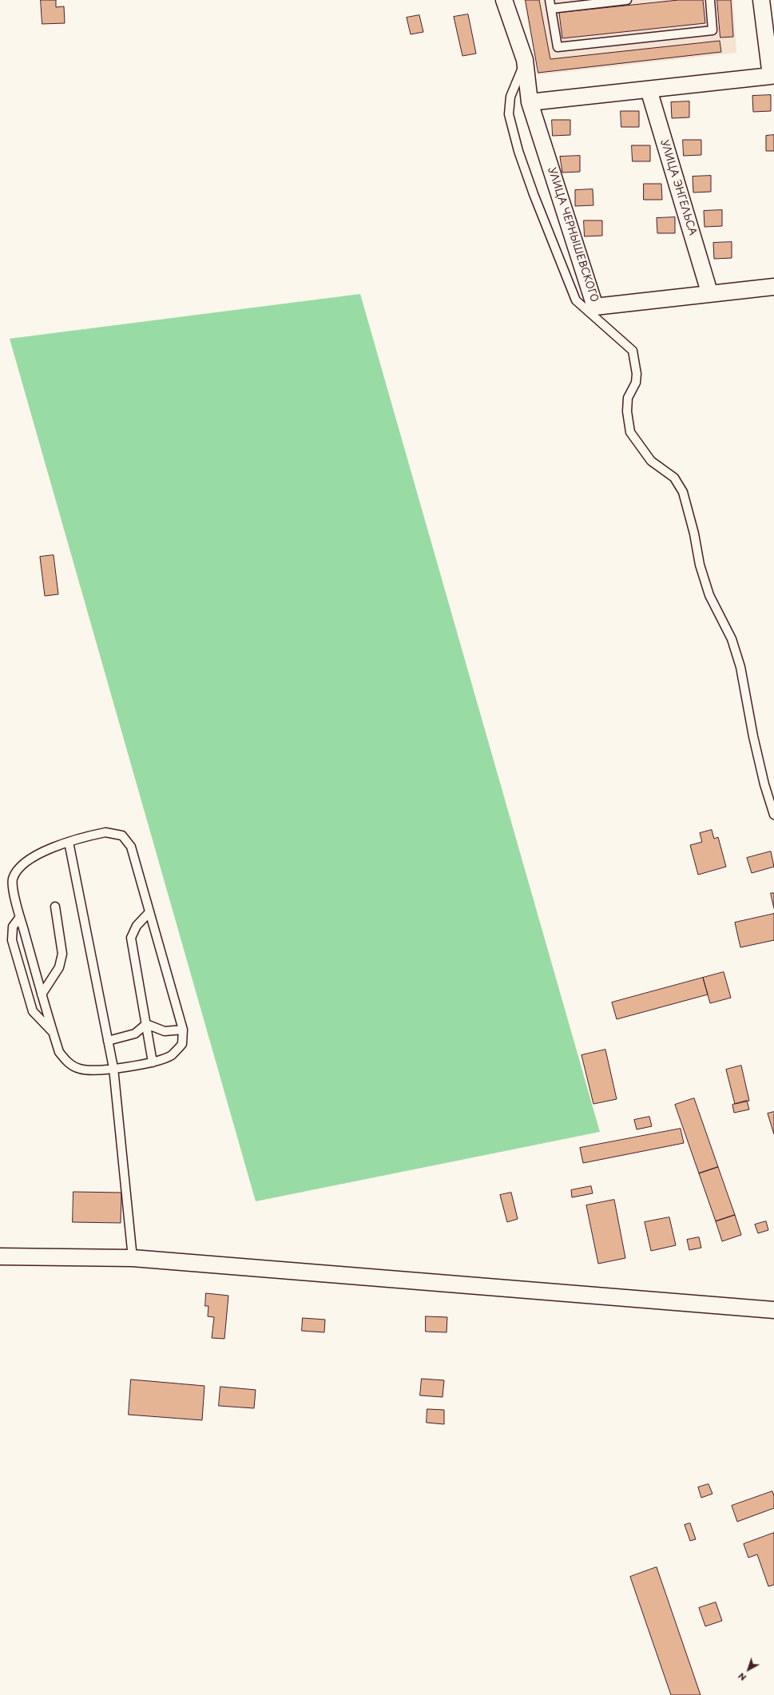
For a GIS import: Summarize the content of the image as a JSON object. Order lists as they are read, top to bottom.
{
  "streets": {
    "street": ["УЛИЦА ЭНГЕЛЬСА", "УЛИЦА ЧЕРНЫШЕВСКОГО"]
  },
  "north": "bottom left"
}
